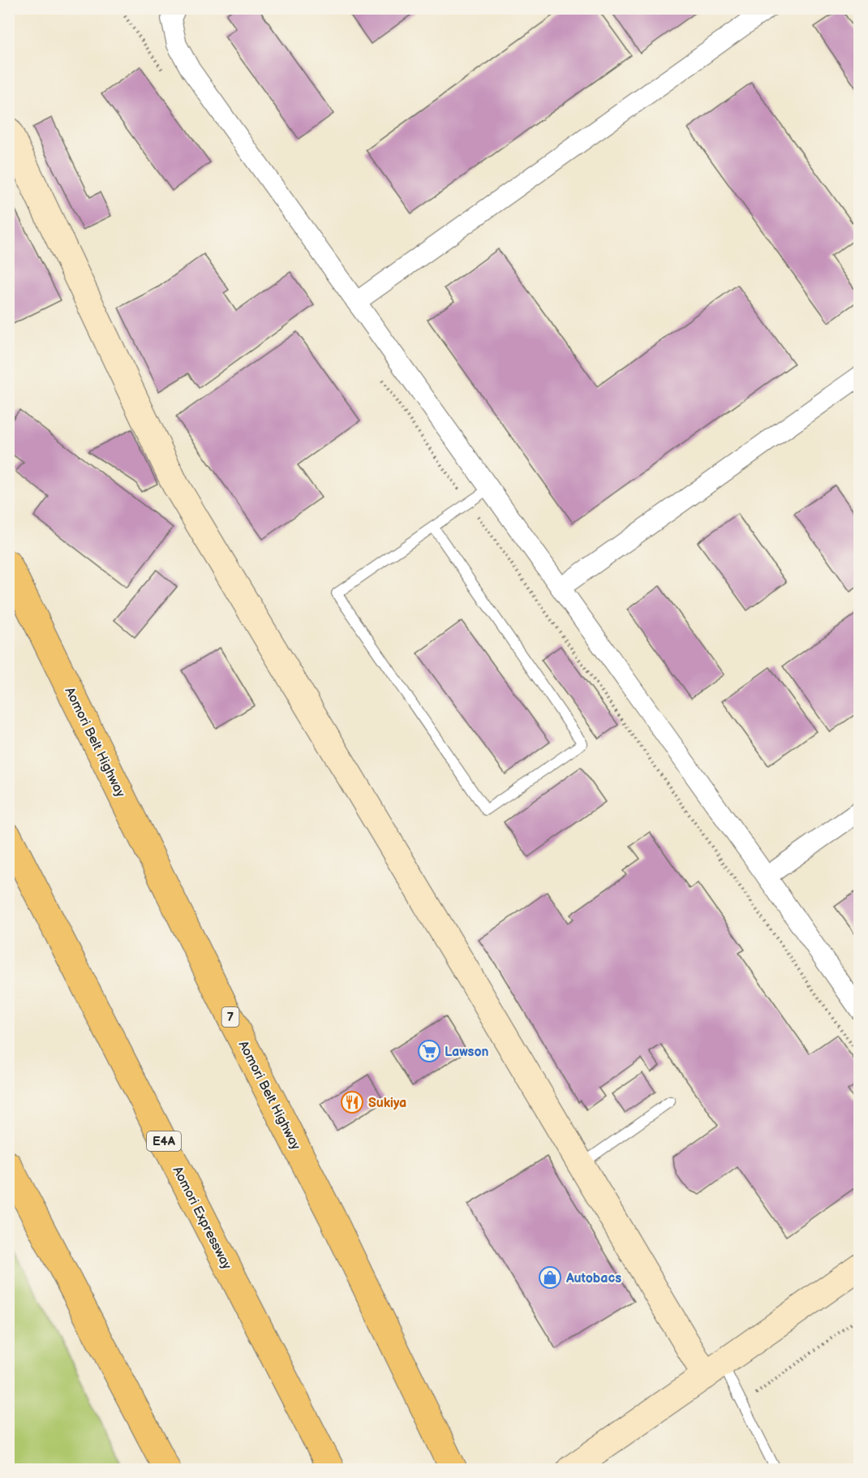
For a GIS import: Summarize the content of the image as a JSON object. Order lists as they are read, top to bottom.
{
  "streets": {
    "highway": [
      "Aomori Belt Highway",
      "7",
      "E4A",
      "Aomori Expressway"
    ]
  },
  "places": {
    "supermarket": ["Lawson"],
    "restaurant": ["Sukiya"],
    "shop": ["Autobacs"]
  }
}
